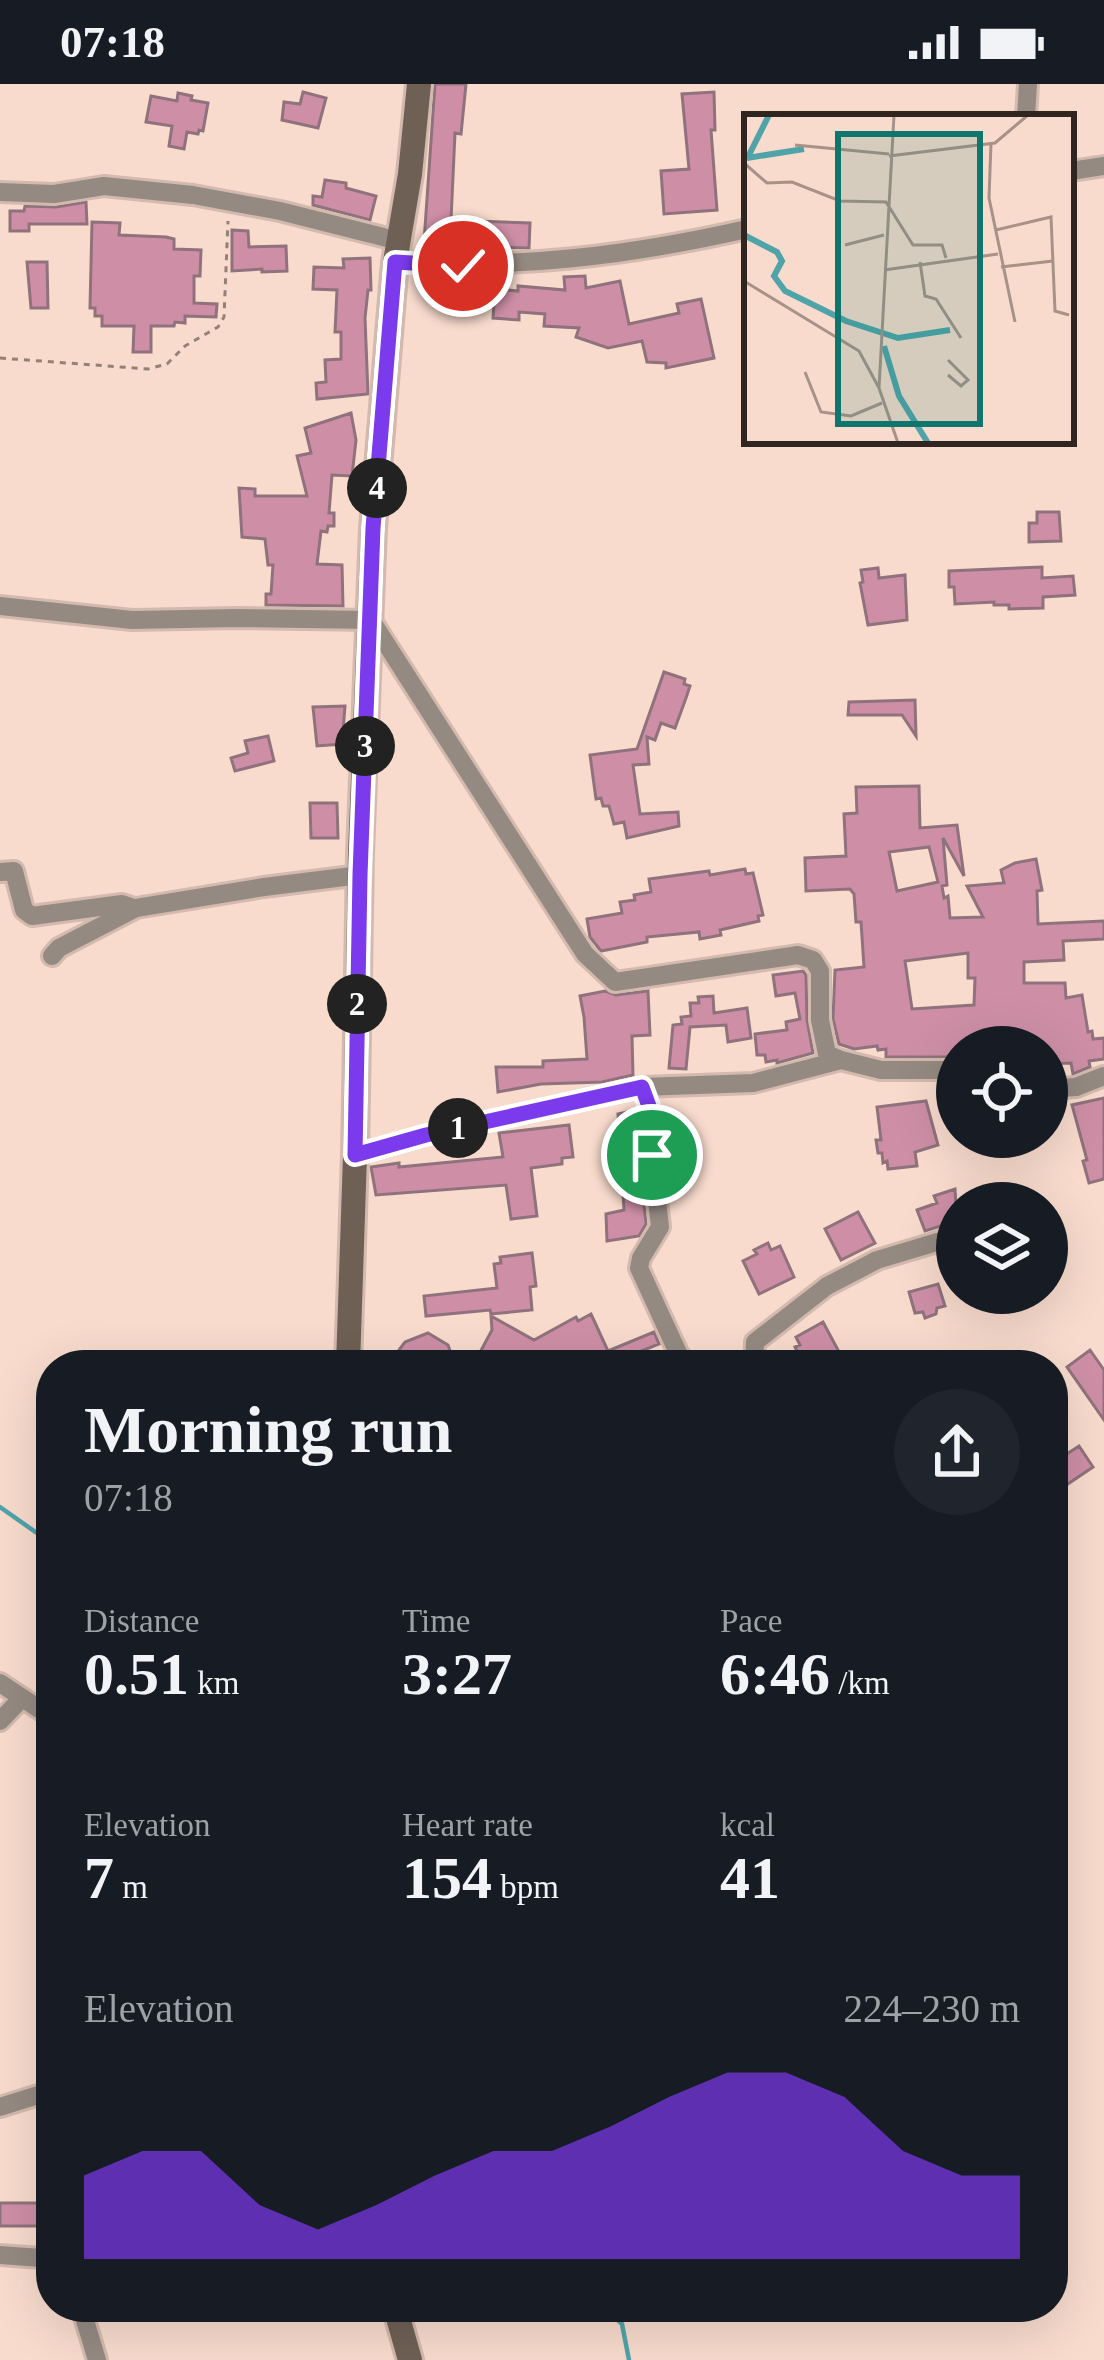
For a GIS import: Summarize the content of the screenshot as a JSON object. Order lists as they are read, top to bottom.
{
  "page": {
    "status": "07:18",
    "pins": [
      "4",
      "3",
      "2",
      "1"
    ],
    "heading": ["Morning run", "07:18"],
    "stats": [
      ["Distance", "0.51 km"],
      ["Time", "3:27"],
      ["Pace", "6:46 /km"],
      ["Elevation", "7 m"],
      ["Heart rate", "154 bpm"],
      ["kcal", "41"]
    ],
    "chart": ["Elevation", "224–230 m"]
  }
}
